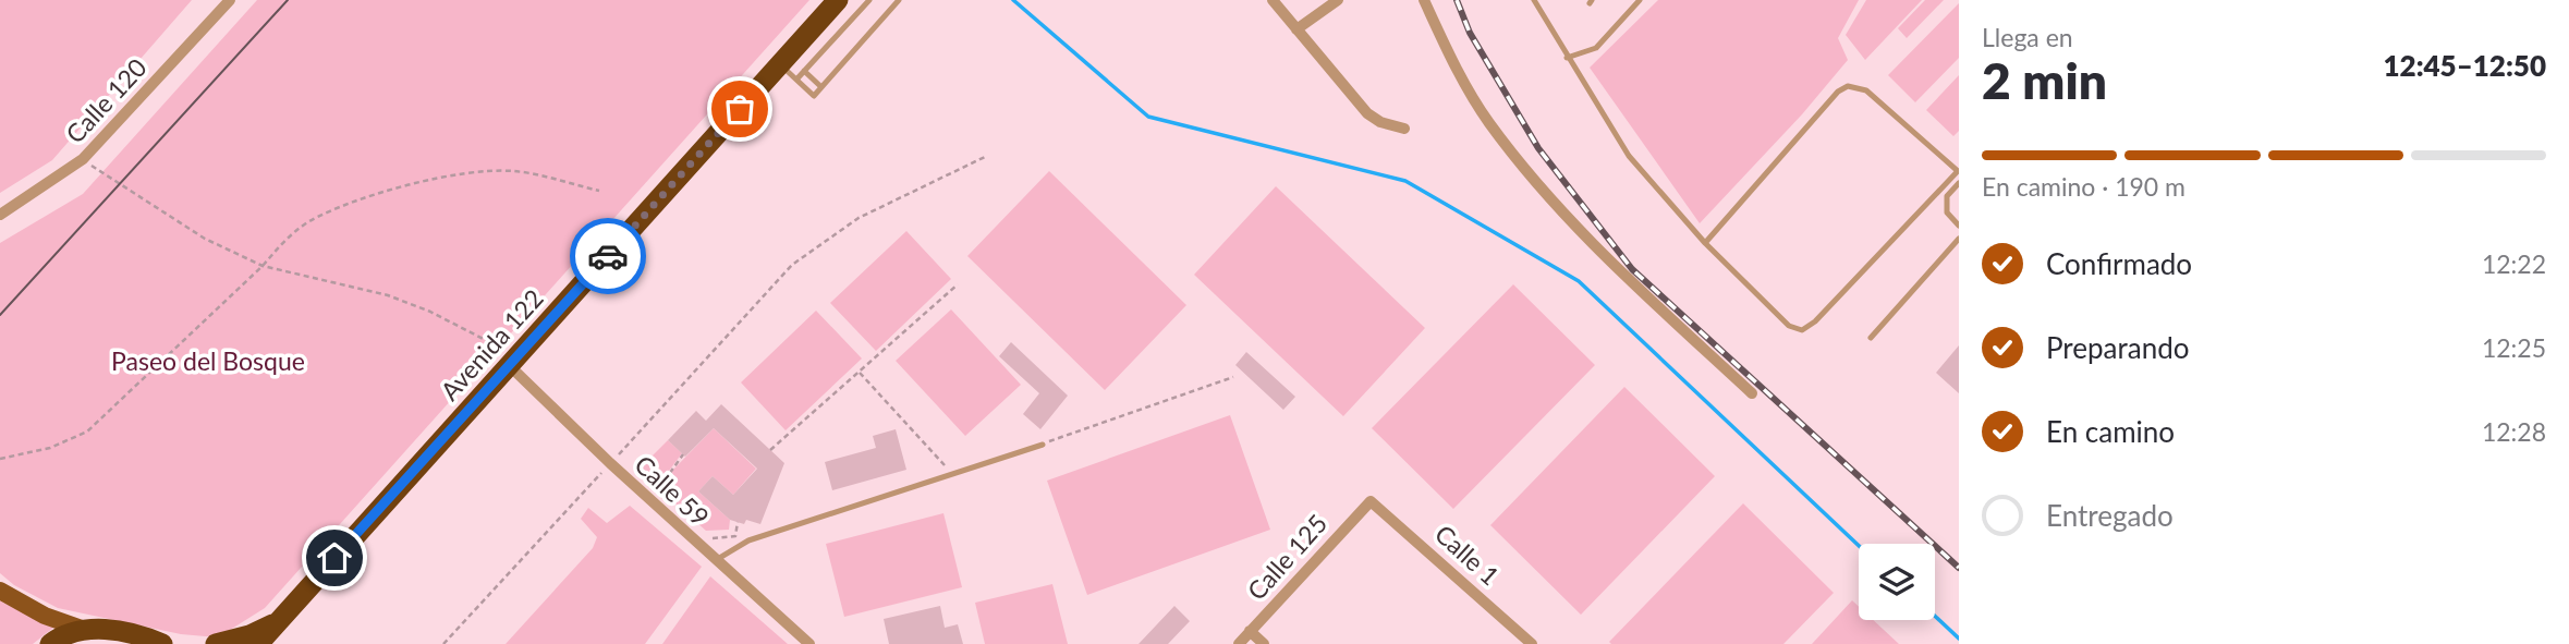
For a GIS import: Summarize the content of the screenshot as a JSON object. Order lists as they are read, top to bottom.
{
  "streets": {
    "highway": ["Avenida 122"],
    "street": [
      "Calle 120",
      "Calle 59",
      "Calle 1",
      "Calle 125"
    ]
  },
  "crossings": [
    ["Avenida 122", "Calle 59"],
    ["Calle 1", "Calle 125"]
  ],
  "parks": ["Paseo del Bosque"],
  "page": {
    "heading": ["2 min", "Llega en", "12:45–12:50"],
    "bar": "En camino · 190 m",
    "list": [
      ["Confirmado", "12:22"],
      ["Preparando", "12:25"],
      ["En camino", "12:28"],
      "Entregado"
    ]
  }
}
